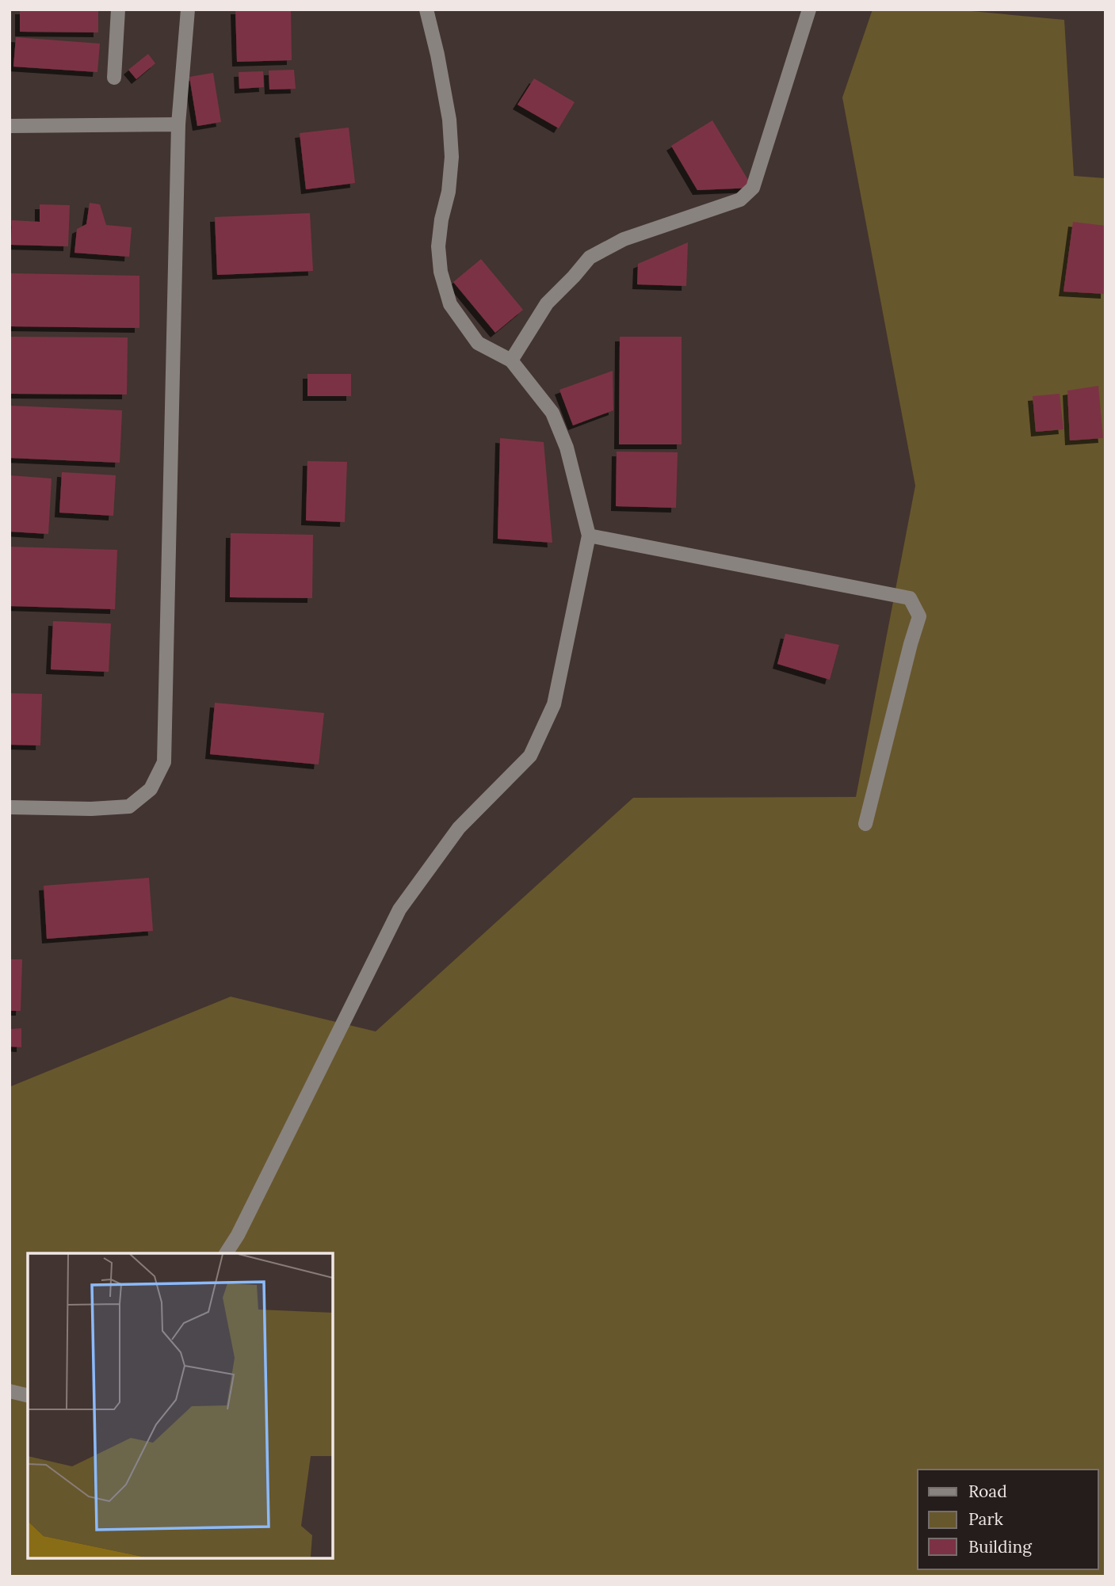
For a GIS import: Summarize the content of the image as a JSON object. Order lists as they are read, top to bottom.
{
  "legend": ["Road", "Park", "Building"]
}
